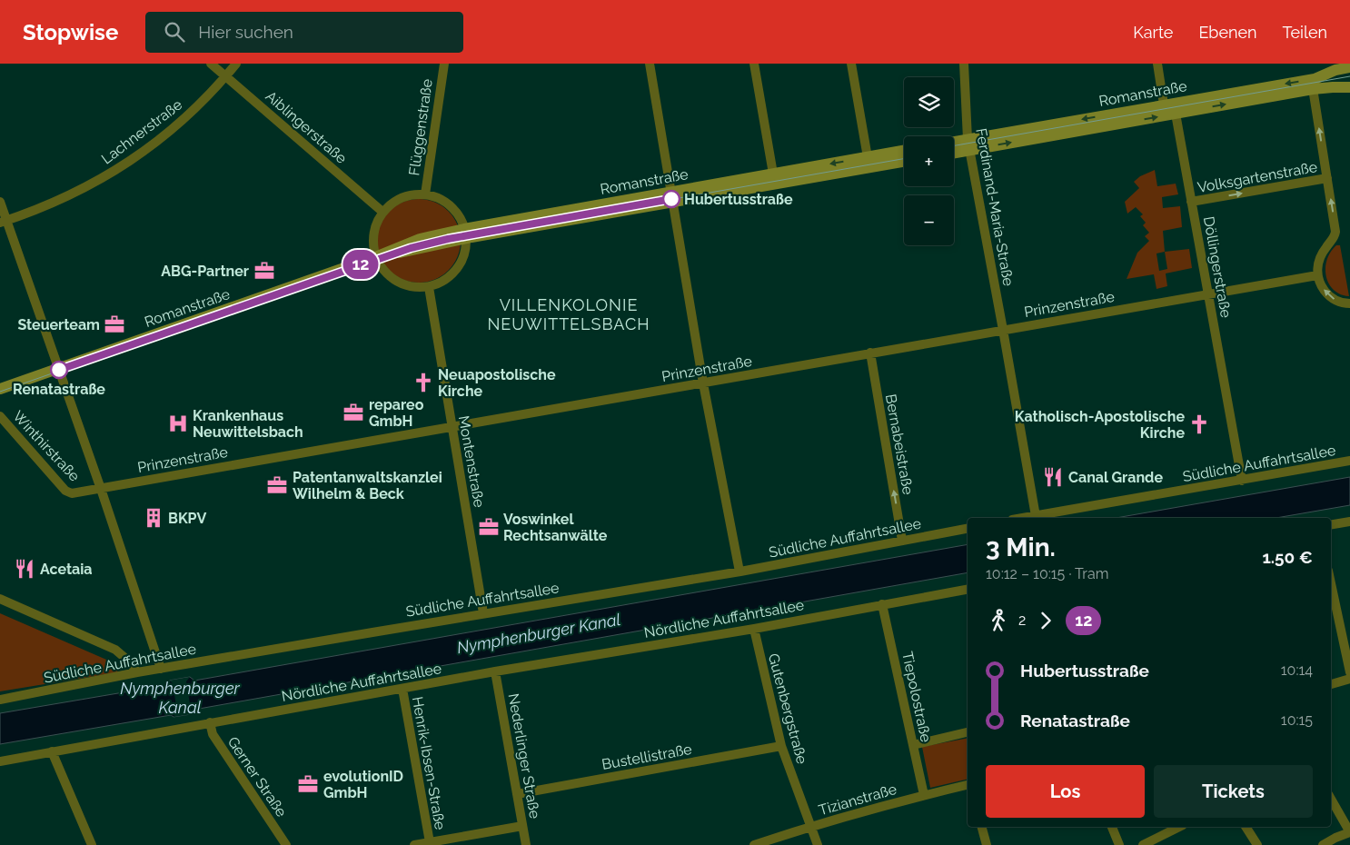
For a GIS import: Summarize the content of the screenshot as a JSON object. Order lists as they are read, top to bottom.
{
  "streets": {
    "main road": ["Romanstraße"],
    "street": [
      "Aiblingerstraße",
      "Flüggenstraße",
      "Lachnerstraße",
      "Volksgartenstraße",
      "Ferdinand-Maria-Straße",
      "Döllingerstraße",
      "Prinzenstraße",
      "Bernabeistraße",
      "Winthirstraße",
      "Montenstraße",
      "Südliche Auffahrtsallee",
      "Nördliche Auffahrtsallee",
      "Tiepolostraße",
      "Gutenbergstraße",
      "Nederlinger Straße",
      "Bustellistraße",
      "Henrik-Ibsen-Straße",
      "Gerner Straße",
      "Tizianstraße"
    ]
  },
  "crossings": [
    ["Romanstraße", "Ferdinand-Maria-Straße"],
    ["Romanstraße", "Döllingerstraße"],
    ["Aiblingerstraße", "Lachnerstraße"],
    ["Volksgartenstraße", "Döllingerstraße"],
    ["Ferdinand-Maria-Straße", "Prinzenstraße"],
    ["Ferdinand-Maria-Straße", "Südliche Auffahrtsallee"],
    ["Döllingerstraße", "Prinzenstraße"],
    ["Döllingerstraße", "Südliche Auffahrtsallee"],
    ["Prinzenstraße", "Bernabeistraße"],
    ["Prinzenstraße", "Winthirstraße"],
    ["Prinzenstraße", "Montenstraße"],
    ["Bernabeistraße", "Südliche Auffahrtsallee"],
    ["Montenstraße", "Südliche Auffahrtsallee"],
    ["Nördliche Auffahrtsallee", "Tiepolostraße"],
    ["Nördliche Auffahrtsallee", "Gutenbergstraße"],
    ["Nördliche Auffahrtsallee", "Nederlinger Straße"],
    ["Nördliche Auffahrtsallee", "Henrik-Ibsen-Straße"],
    ["Nördliche Auffahrtsallee", "Gerner Straße"],
    ["Tiepolostraße", "Tizianstraße"],
    ["Gutenbergstraße", "Bustellistraße"],
    ["Gutenbergstraße", "Tizianstraße"],
    ["Nederlinger Straße", "Bustellistraße"]
  ],
  "one_way": ["Volksgartenstraße", "Bernabeistraße"],
  "districts": ["VILLENKOLONIE NEUWITTELSBACH"],
  "water": ["Nymphenburger Kanal"],
  "places": {
    "other": ["Hubertusstraße", "Renatastraße"],
    "office": [
      "ABG-Partner",
      "Steuerteam",
      "repareo GmbH",
      "Patentanwaltskanzlei Wilhelm & Beck",
      "Voswinkel Rechtsanwälte",
      "evolutionID GmbH"
    ],
    "church": ["Neuapostolische Kirche", "Katholisch-Apostolische Kirche"],
    "hospital": ["Krankenhaus Neuwittelsbach"],
    "restaurant": ["Canal Grande", "Acetaia"],
    "building": ["BKPV"]
  },
  "lines": ["tram line 12"],
  "page": {
    "header": "Stopwise",
    "search": "Hier suchen",
    "nav": ["Karte", "Ebenen", "Teilen"],
    "on_map": "12",
    "map_buttons": ["+", "−"],
    "heading": ["3 Min.", "10:12 – 10:15 · Tram", "1.50 €"],
    "legs": ["2", "12"],
    "list": [
      {
        "name": "Hubertusstraße",
        "value": "10:14"
      },
      {
        "name": "Renatastraße",
        "value": "10:15"
      }
    ],
    "buttons": ["Los", "Tickets"]
  }
}
